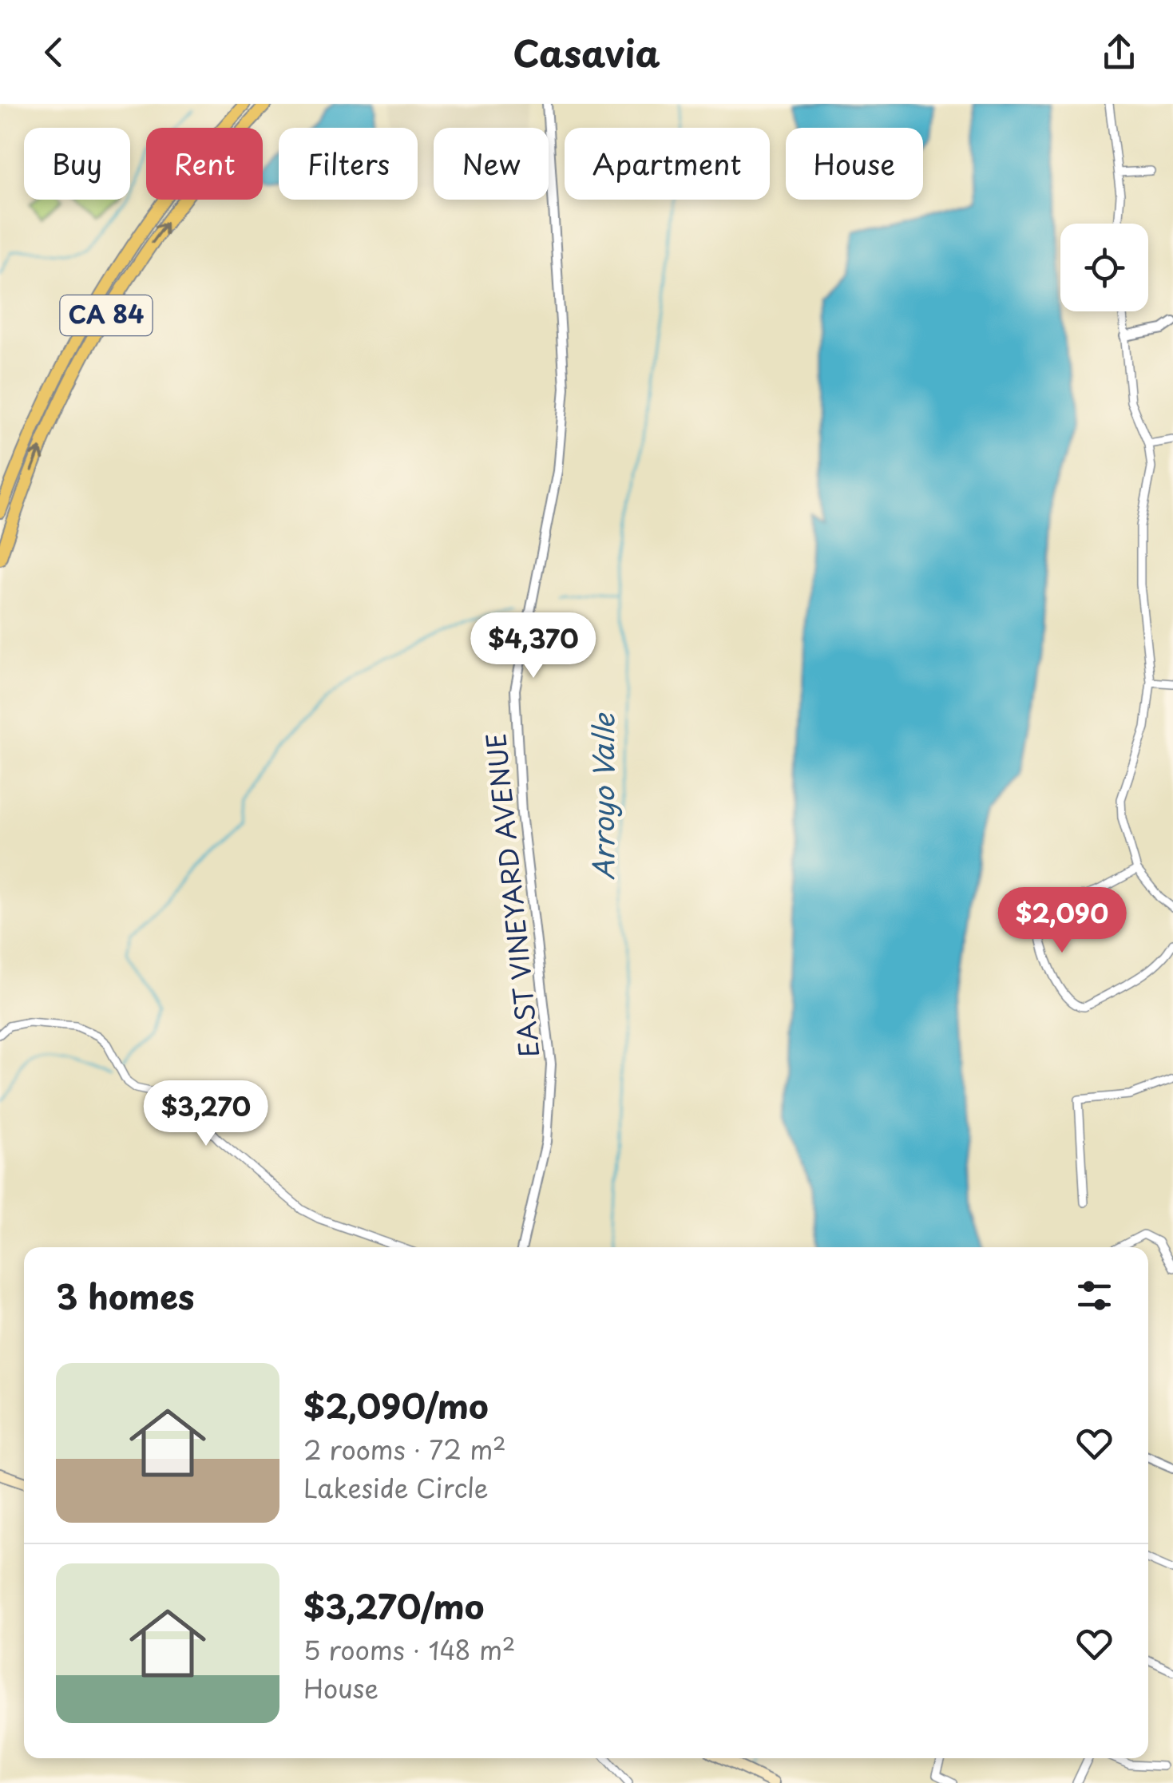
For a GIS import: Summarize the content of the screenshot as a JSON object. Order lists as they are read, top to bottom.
{
  "streets": {
    "highway": ["CA 84"],
    "street": ["EAST VINEYARD AVENUE"]
  },
  "water": ["Arroyo Valle"],
  "page": {
    "header": "Casavia",
    "chip": [
      "Buy",
      "Rent",
      "Filters",
      "New",
      "Apartment",
      "House"
    ],
    "price": ["$4,370", "$2,090", "$3,270"],
    "heading": "3 homes",
    "list": [
      {
        "name": "$2,090/mo",
        "note": "2 rooms · 72 m² · Lakeside Circle"
      },
      {
        "name": "$3,270/mo",
        "note": "5 rooms · 148 m² · House"
      }
    ]
  }
}
